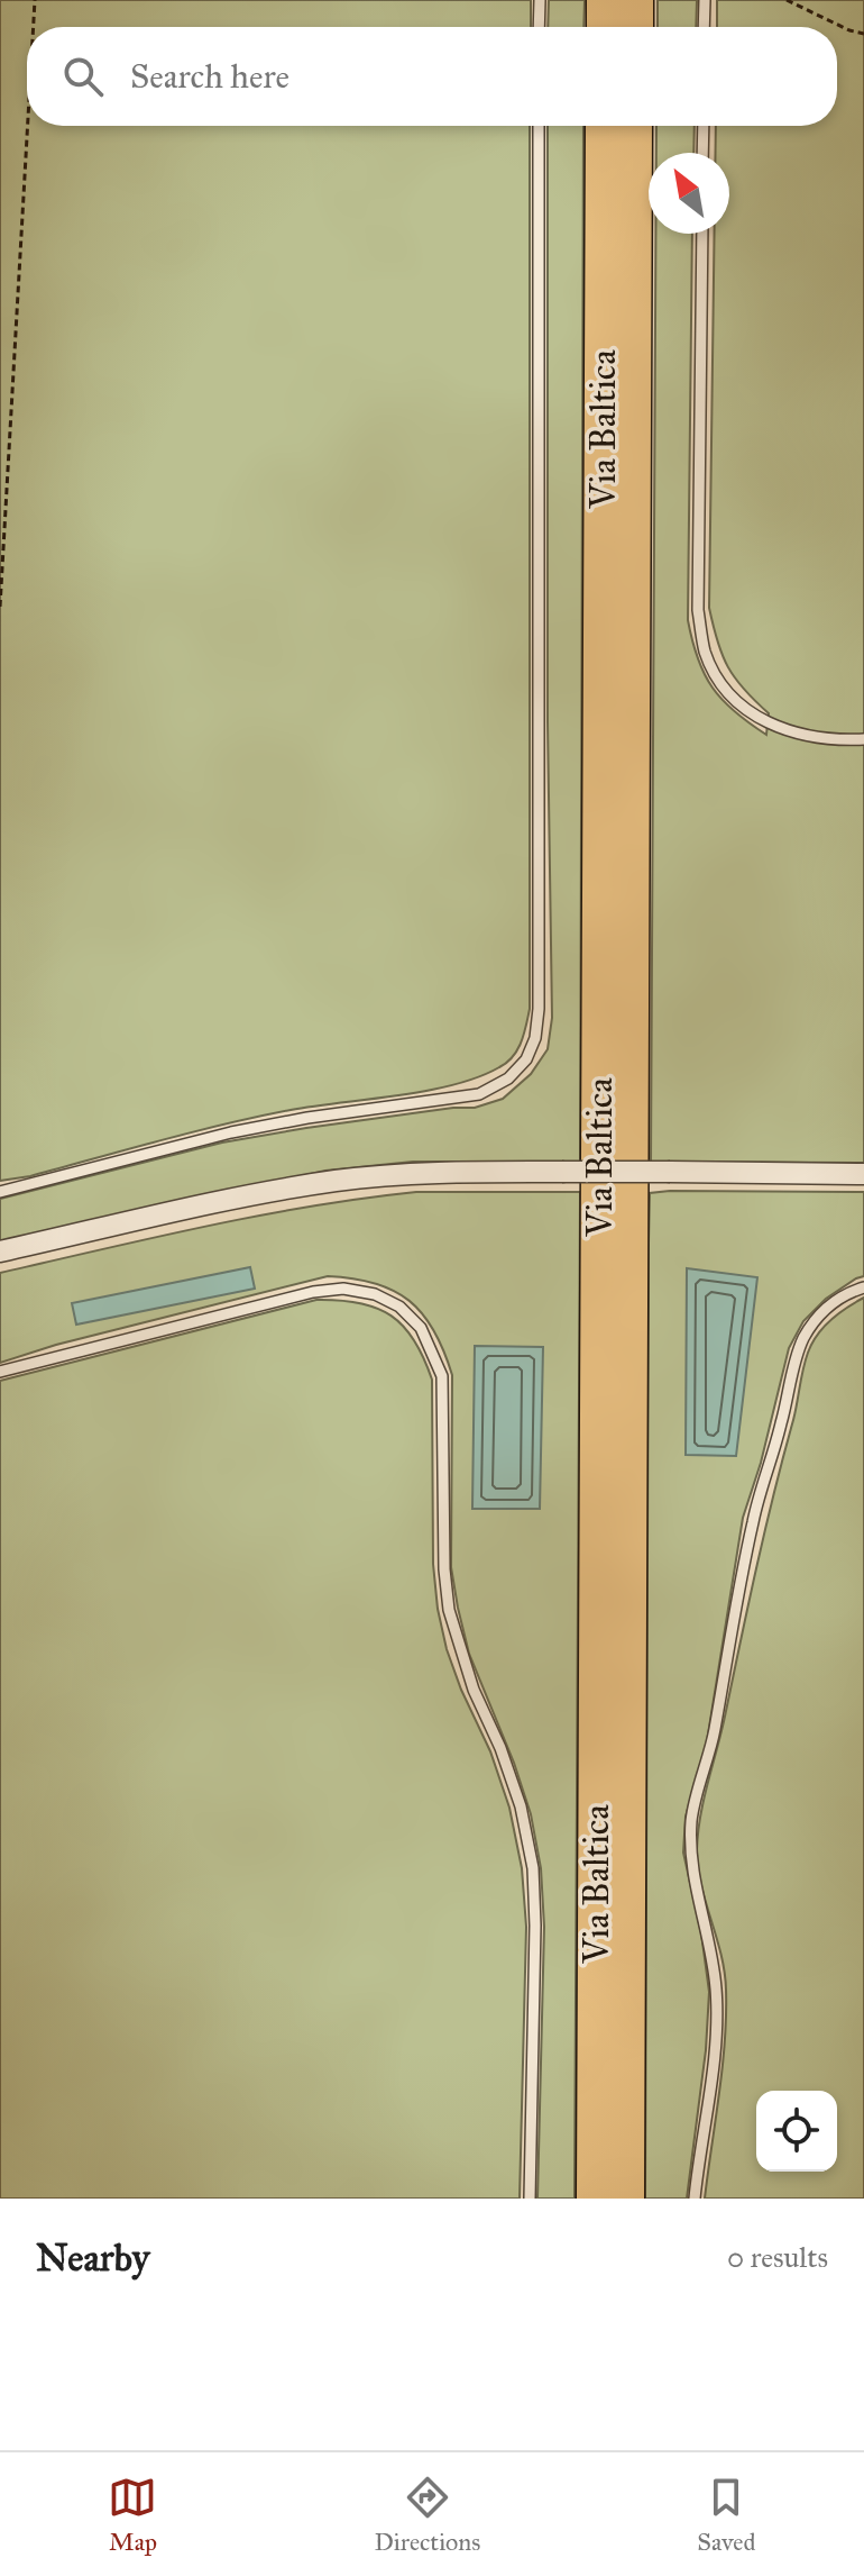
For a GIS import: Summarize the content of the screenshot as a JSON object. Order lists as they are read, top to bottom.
{
  "streets": {
    "highway": ["Via Baltica"]
  },
  "north": "top left",
  "page": {
    "search": "Search here",
    "heading": ["Nearby", "0 results"],
    "nav": ["Map", "Directions", "Saved"]
  }
}
